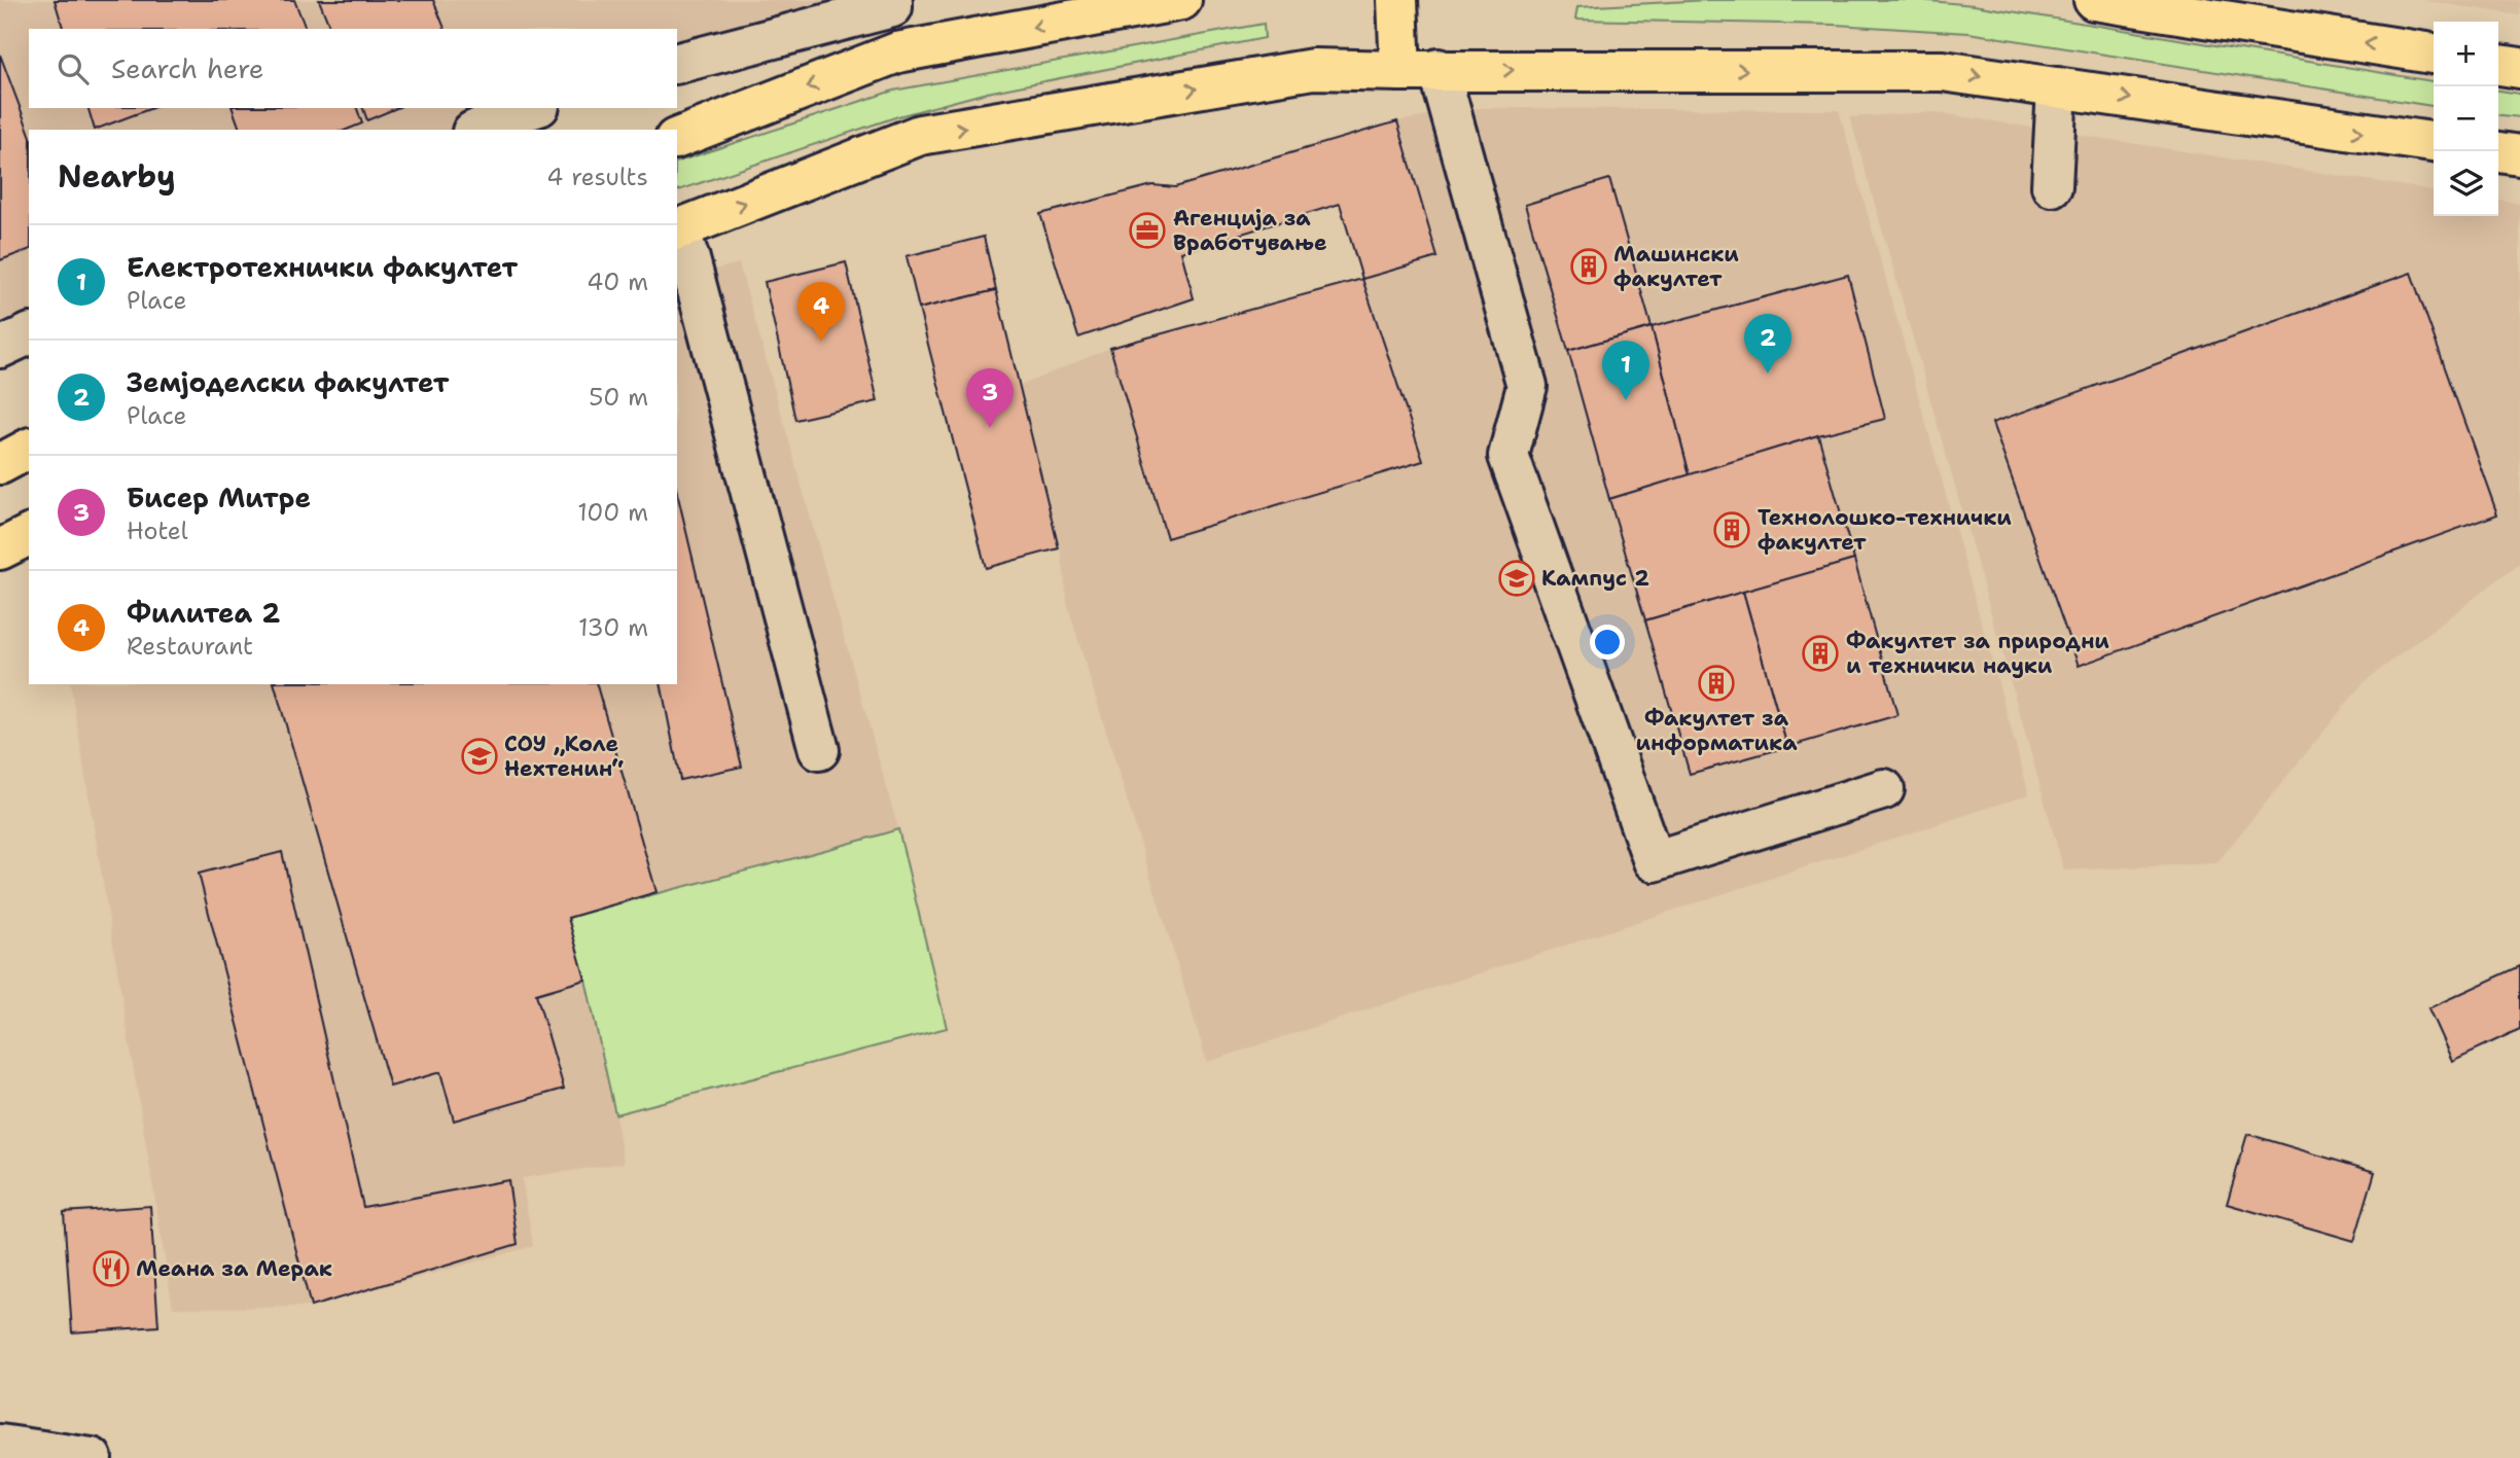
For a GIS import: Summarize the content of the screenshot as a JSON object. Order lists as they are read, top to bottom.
{
  "places": {
    "office": ["Агенција за Вработување"],
    "building": [
      "Машински факултет",
      "Технолошко-технички факултет",
      "Факултет за природни и технички науки",
      "Факултет за информатика"
    ],
    "school or university": ["Кампус 2", "СОУ „Коле Нехтенин“"],
    "restaurant": ["Меана за Мерак"]
  },
  "page": {
    "map_buttons": ["+", "−"],
    "search": "Search here",
    "heading": ["Nearby", "4 results"],
    "list": [
      {
        "mark": "1",
        "name": "Електротехнички факултет",
        "note": "Place",
        "value": "40 m"
      },
      {
        "mark": "2",
        "name": "Земјоделски факултет",
        "note": "Place",
        "value": "50 m"
      },
      {
        "mark": "3",
        "name": "Бисер Митре",
        "note": "Hotel",
        "value": "100 m"
      },
      {
        "mark": "4",
        "name": "Филитеа 2",
        "note": "Restaurant",
        "value": "130 m"
      }
    ],
    "pins": [
      "4",
      "2",
      "1",
      "3"
    ]
  }
}
